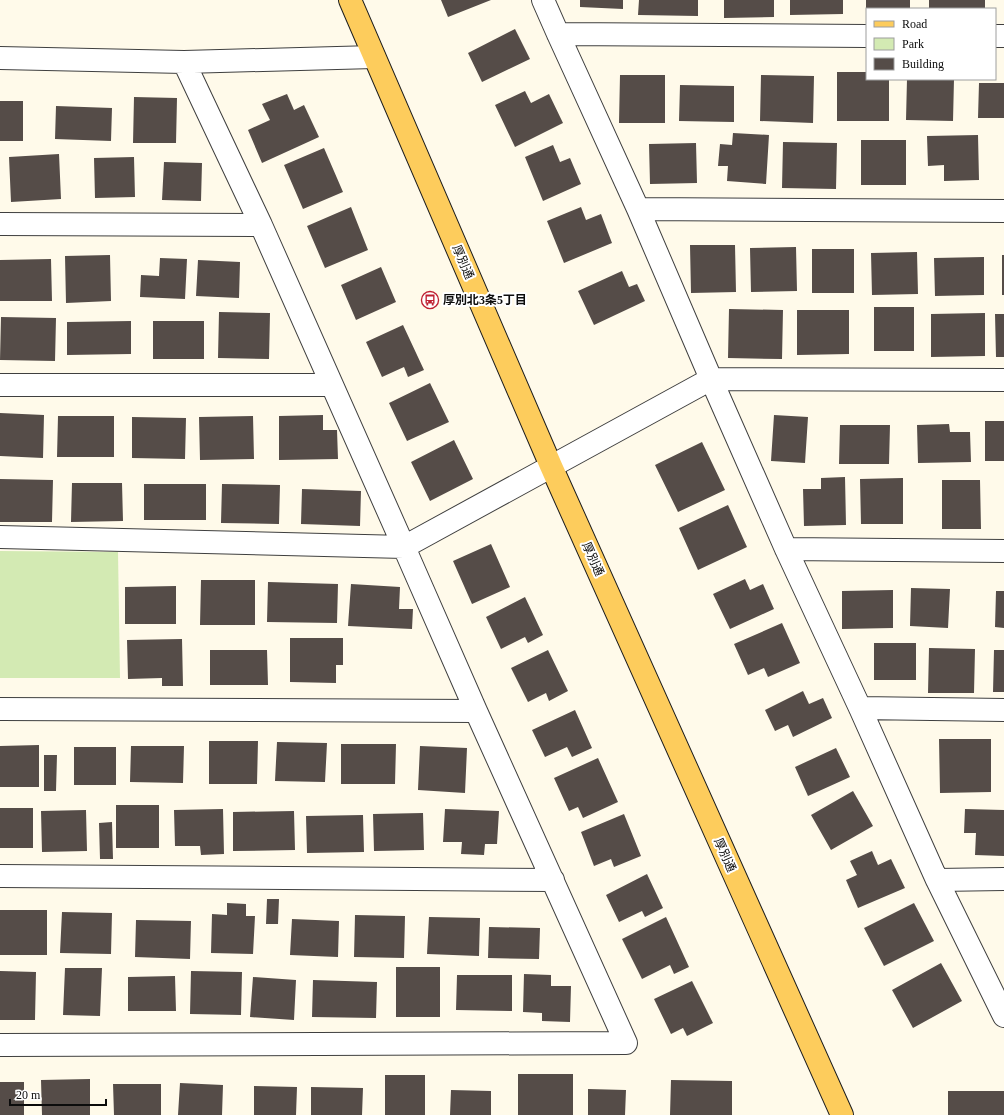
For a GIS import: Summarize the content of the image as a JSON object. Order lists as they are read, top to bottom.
{
  "streets": {
    "main road": ["厚別通"]
  },
  "places": {
    "bus stop": ["厚別北3条5丁目"]
  },
  "legend": ["Road", "Park", "Building"],
  "scale_bar": "20 m"
}
